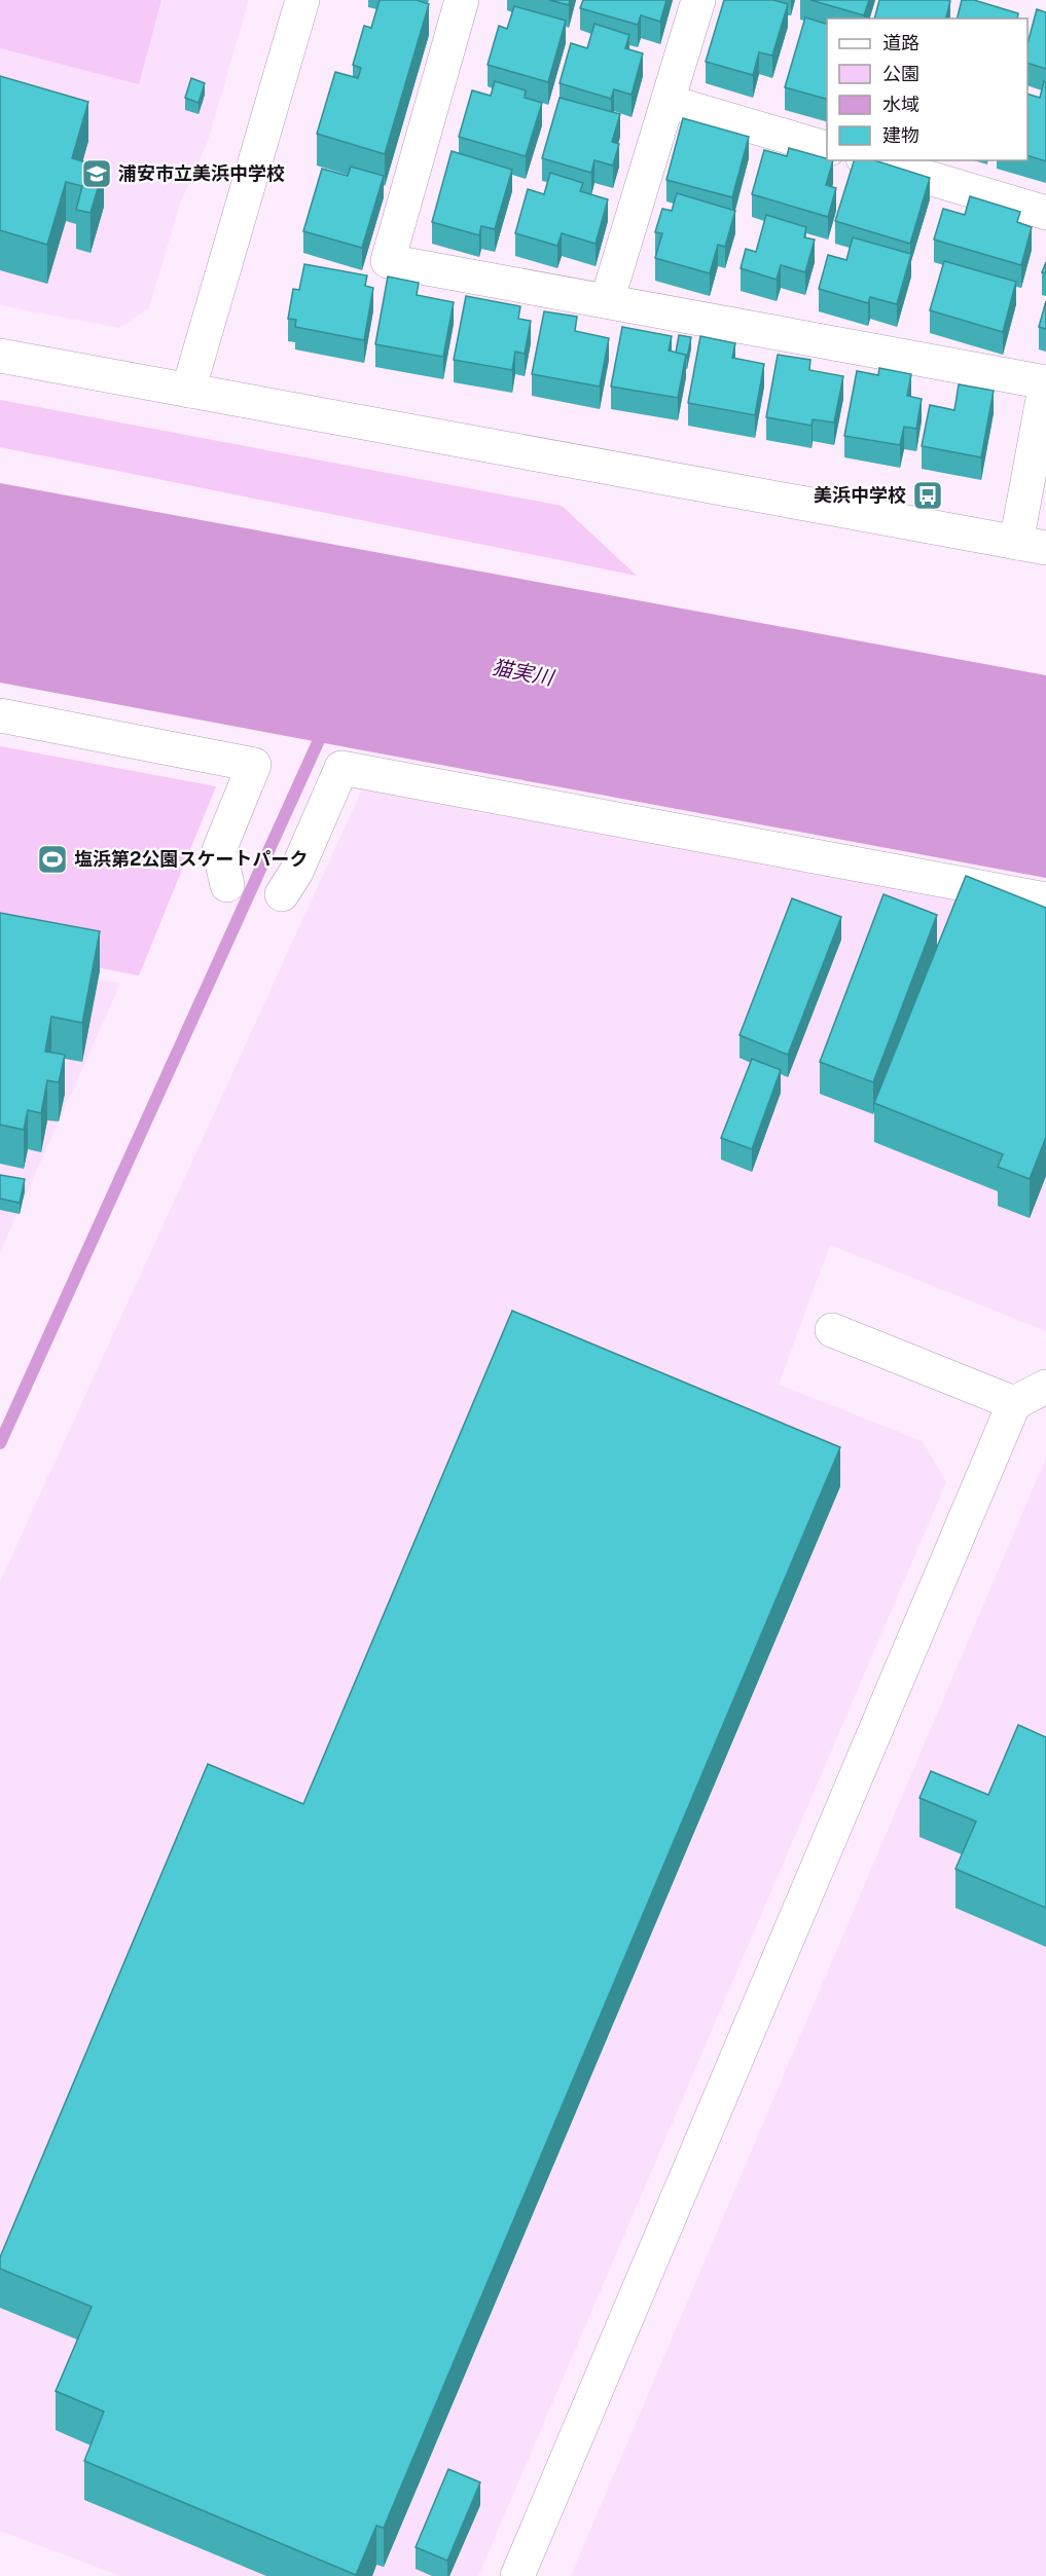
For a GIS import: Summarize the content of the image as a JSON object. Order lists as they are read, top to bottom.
{
  "water": ["猫実川"],
  "places": {
    "school or university": ["浦安市立美浜中学校"],
    "bus stop": ["美浜中学校"],
    "sports": ["塩浜第2公園スケートパーク"]
  },
  "legend": [
    "道路",
    "公園",
    "水域",
    "建物"
  ]
}
